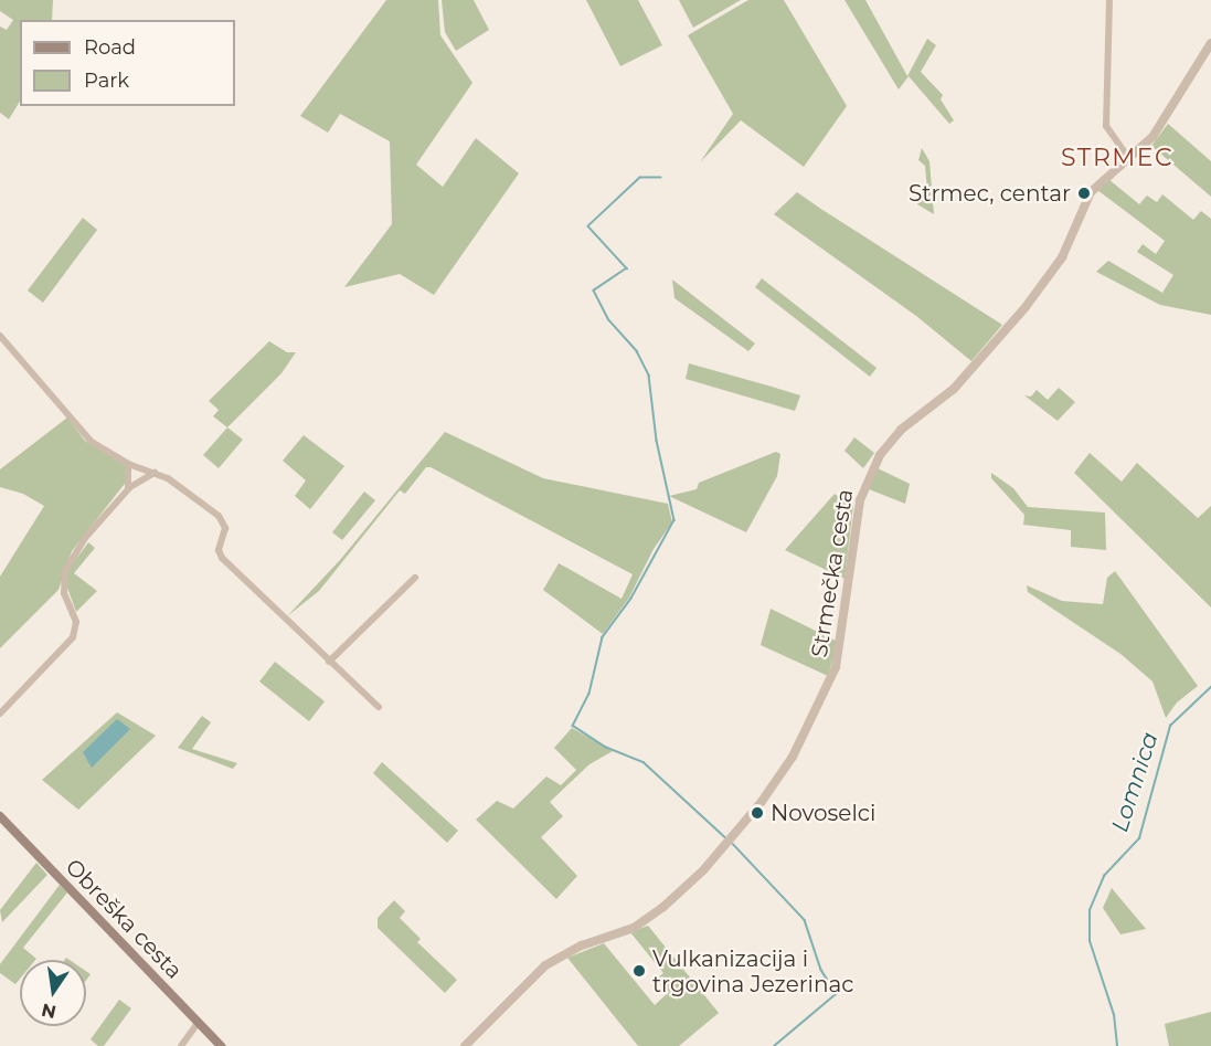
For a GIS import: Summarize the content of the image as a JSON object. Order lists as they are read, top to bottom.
{
  "streets": {
    "main road": ["Obreška cesta"],
    "street": ["Strmečka cesta"]
  },
  "districts": ["STRMEC"],
  "water": ["Lomnica"],
  "places": ["Strmec, centar", "Novoselci", "Vulkanizacija i trgovina Jezerinac"],
  "legend": ["Road", "Park"],
  "north": "bottom"
}
